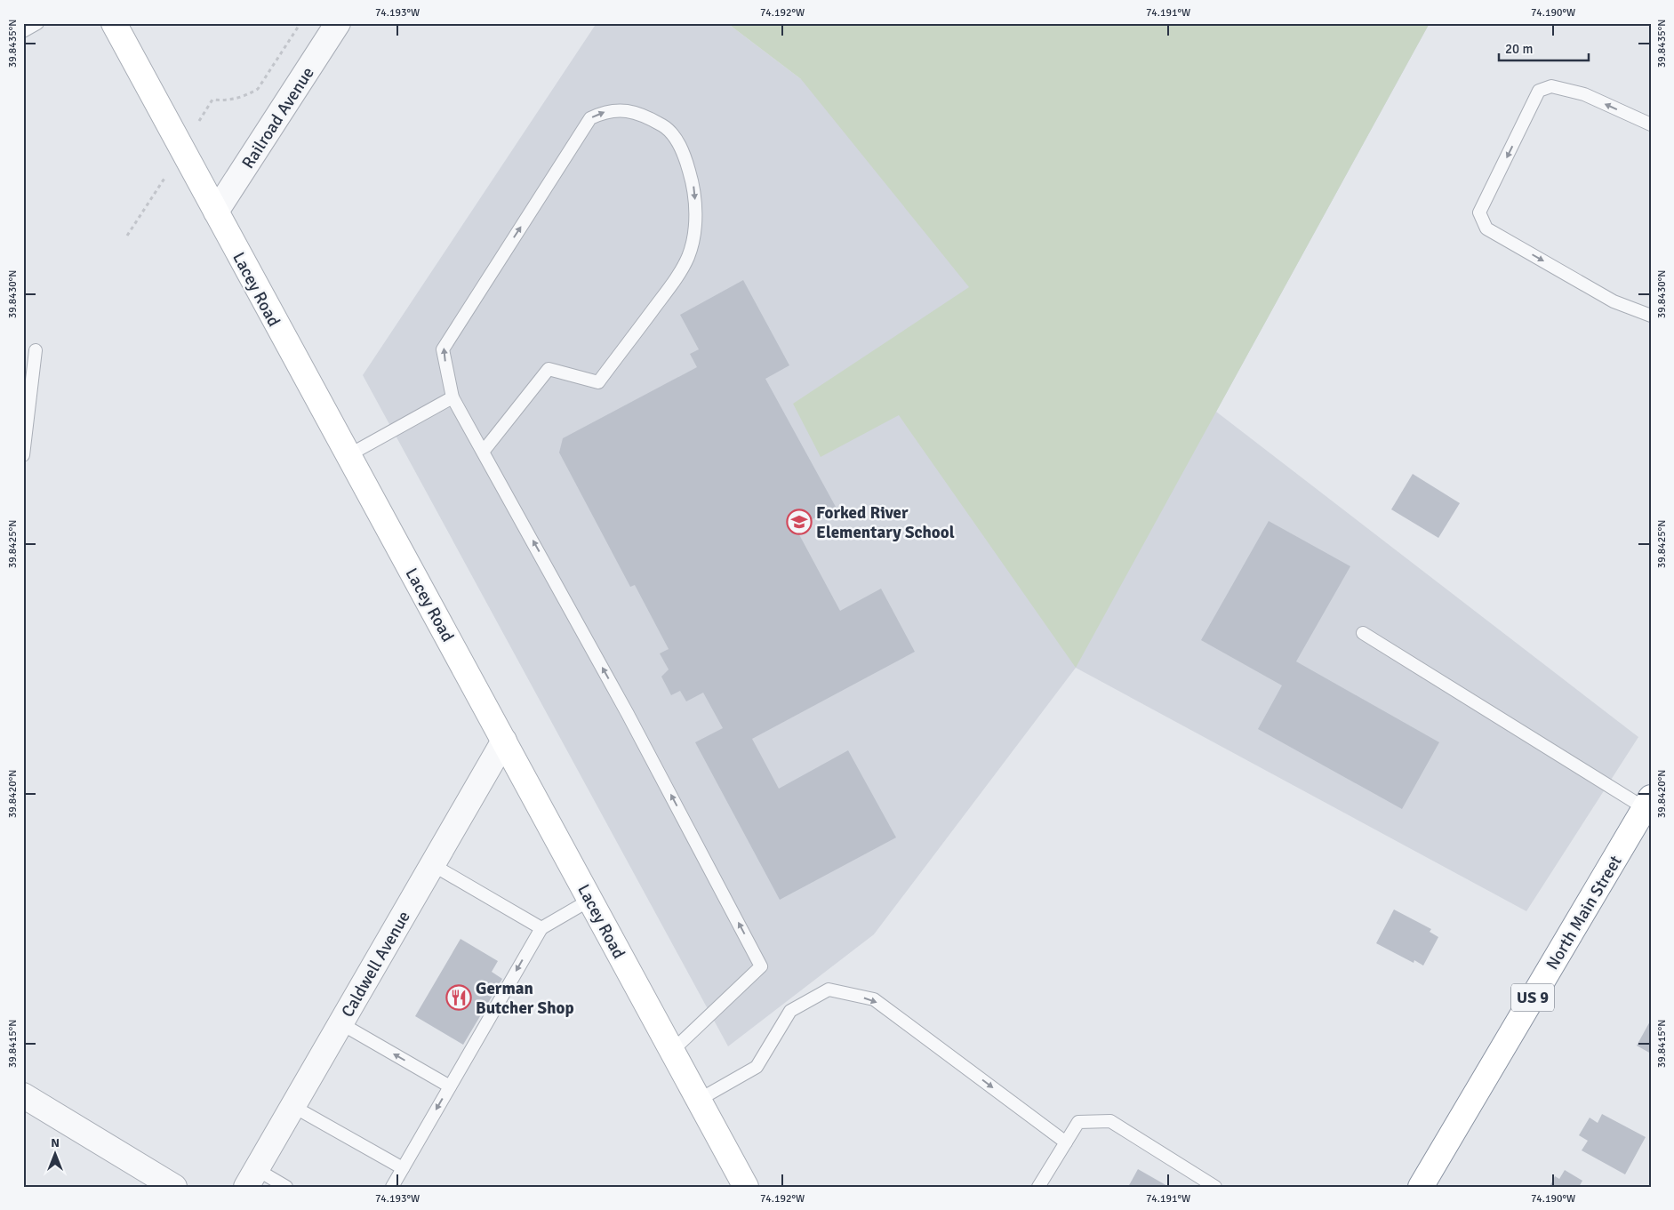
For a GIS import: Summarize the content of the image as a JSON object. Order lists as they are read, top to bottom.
{
  "streets": {
    "main road": ["Lacey Road", "North Main Street", "US 9"],
    "street": ["Railroad Avenue", "Caldwell Avenue"]
  },
  "crossings": [
    ["Railroad Avenue", "Lacey Road"],
    ["Lacey Road", "Caldwell Avenue"]
  ],
  "places": {
    "school or university": ["Forked River Elementary School"],
    "restaurant": ["German Butcher Shop"]
  },
  "scale_bar": "20 m",
  "north": "top",
  "coordinates": [
    "74.193°W",
    "74.192°W",
    "74.191°W",
    "74.190°W",
    "39.8435°N",
    "39.8430°N",
    "39.8425°N",
    "39.8420°N",
    "39.8415°N"
  ]
}
